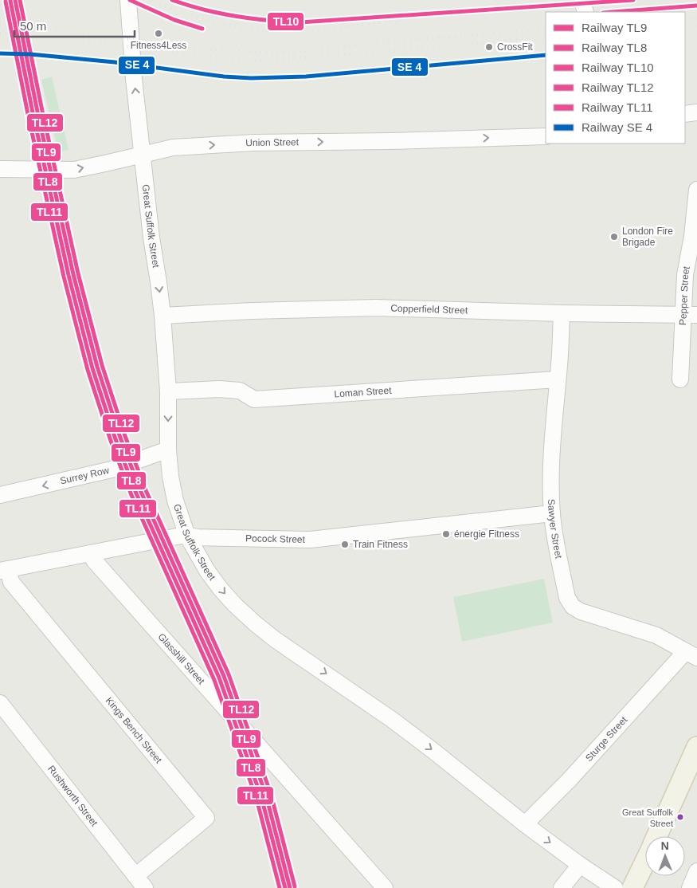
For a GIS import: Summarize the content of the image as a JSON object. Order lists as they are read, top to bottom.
{
  "streets": {
    "street": [
      "Union Street",
      "Great Suffolk Street",
      "Pepper Street",
      "Copperfield Street",
      "Loman Street",
      "Surrey Row",
      "Sawyer Street",
      "Pocock Street",
      "Glasshill Street",
      "Kings Bench Street",
      "Sturge Street",
      "Rushworth Street"
    ]
  },
  "crossings": [
    ["Union Street", "Great Suffolk Street"],
    ["Great Suffolk Street", "Copperfield Street"],
    ["Great Suffolk Street", "Loman Street"],
    ["Great Suffolk Street", "Surrey Row"],
    ["Great Suffolk Street", "Pocock Street"],
    ["Great Suffolk Street", "Sturge Street"],
    ["Pepper Street", "Copperfield Street"],
    ["Copperfield Street", "Sawyer Street"],
    ["Loman Street", "Sawyer Street"],
    ["Sawyer Street", "Pocock Street"],
    ["Sawyer Street", "Sturge Street"],
    ["Pocock Street", "Glasshill Street"],
    ["Pocock Street", "Kings Bench Street"],
    ["Kings Bench Street", "Rushworth Street"]
  ],
  "one_way": ["Union Street", "Surrey Row"],
  "places": [
    "Fitness4Less",
    "CrossFit",
    "London Fire Brigade",
    "énergie Fitness",
    "Train Fitness",
    "Great Suffolk Street"
  ],
  "lines": [
    "rail line TL9",
    "rail line TL10",
    "rail line TL12",
    "rail line TL8",
    "rail line TL11"
  ],
  "legend": [
    "Railway TL9",
    "Railway TL8",
    "Railway TL10",
    "Railway TL12",
    "Railway TL11",
    "Railway SE 4"
  ],
  "scale_bar": "50 m",
  "north": "top"
}
